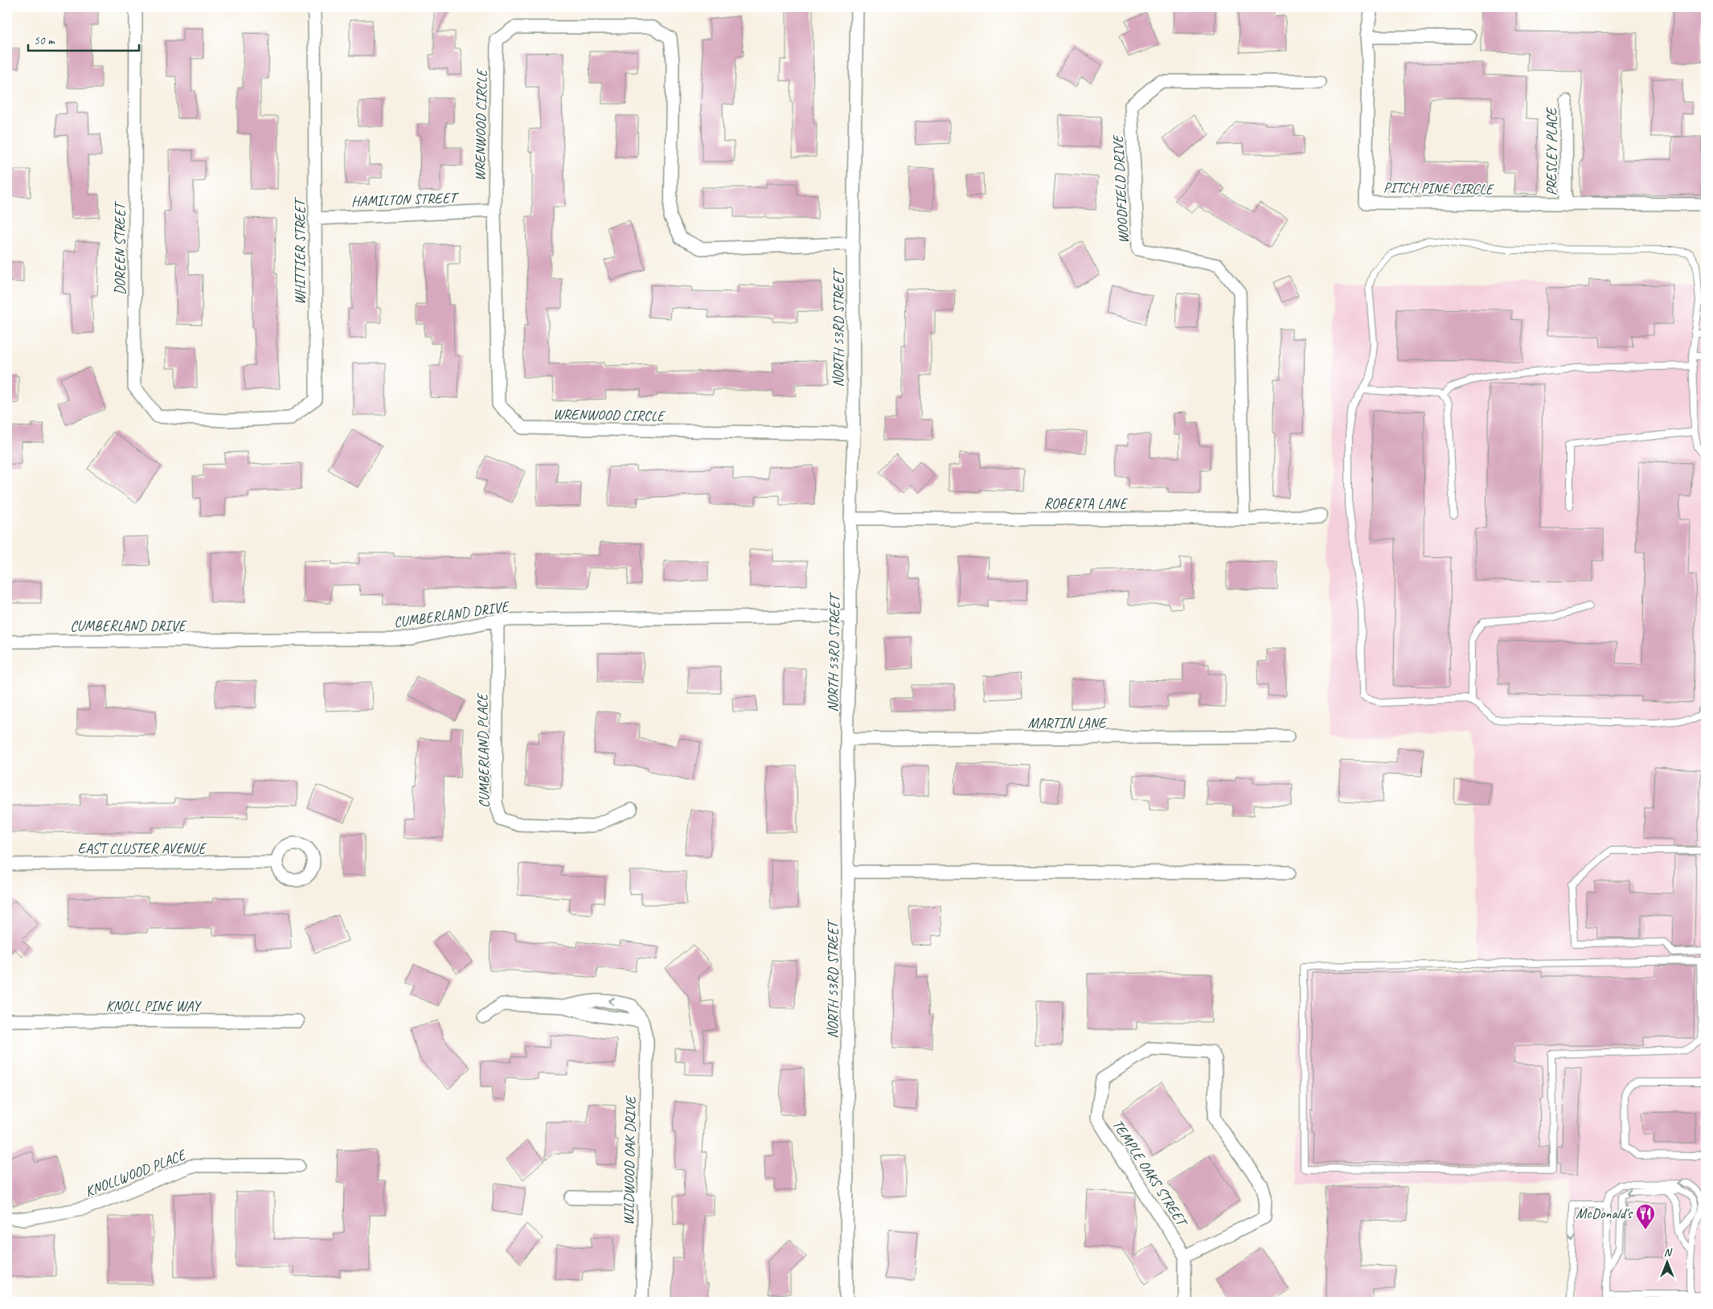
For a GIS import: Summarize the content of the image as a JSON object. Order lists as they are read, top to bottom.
{
  "streets": {
    "street": [
      "WRENWOOD CIRCLE",
      "PRESLEY PLACE",
      "PITCH PINE CIRCLE",
      "WOODFIELD DRIVE",
      "HAMILTON STREET",
      "DOREEN STREET",
      "WHITTIER STREET",
      "NORTH 53RD STREET",
      "ROBERTA LANE",
      "CUMBERLAND DRIVE",
      "MARTIN LANE",
      "CUMBERLAND PLACE",
      "EAST CLUSTER AVENUE",
      "KNOLL PINE WAY",
      "WILDWOOD OAK DRIVE",
      "TEMPLE OAKS STREET",
      "KNOLLWOOD PLACE"
    ]
  },
  "crossings": [
    ["WRENWOOD CIRCLE", "HAMILTON STREET"],
    ["WRENWOOD CIRCLE", "NORTH 53RD STREET"],
    ["PRESLEY PLACE", "PITCH PINE CIRCLE"],
    ["WOODFIELD DRIVE", "ROBERTA LANE"],
    ["HAMILTON STREET", "WHITTIER STREET"],
    ["DOREEN STREET", "WHITTIER STREET"],
    ["NORTH 53RD STREET", "ROBERTA LANE"],
    ["NORTH 53RD STREET", "CUMBERLAND DRIVE"],
    ["NORTH 53RD STREET", "MARTIN LANE"],
    ["CUMBERLAND DRIVE", "CUMBERLAND PLACE"]
  ],
  "places": {
    "restaurant": ["McDonald's"]
  },
  "scale_bar": "50 m",
  "north": "top"
}
